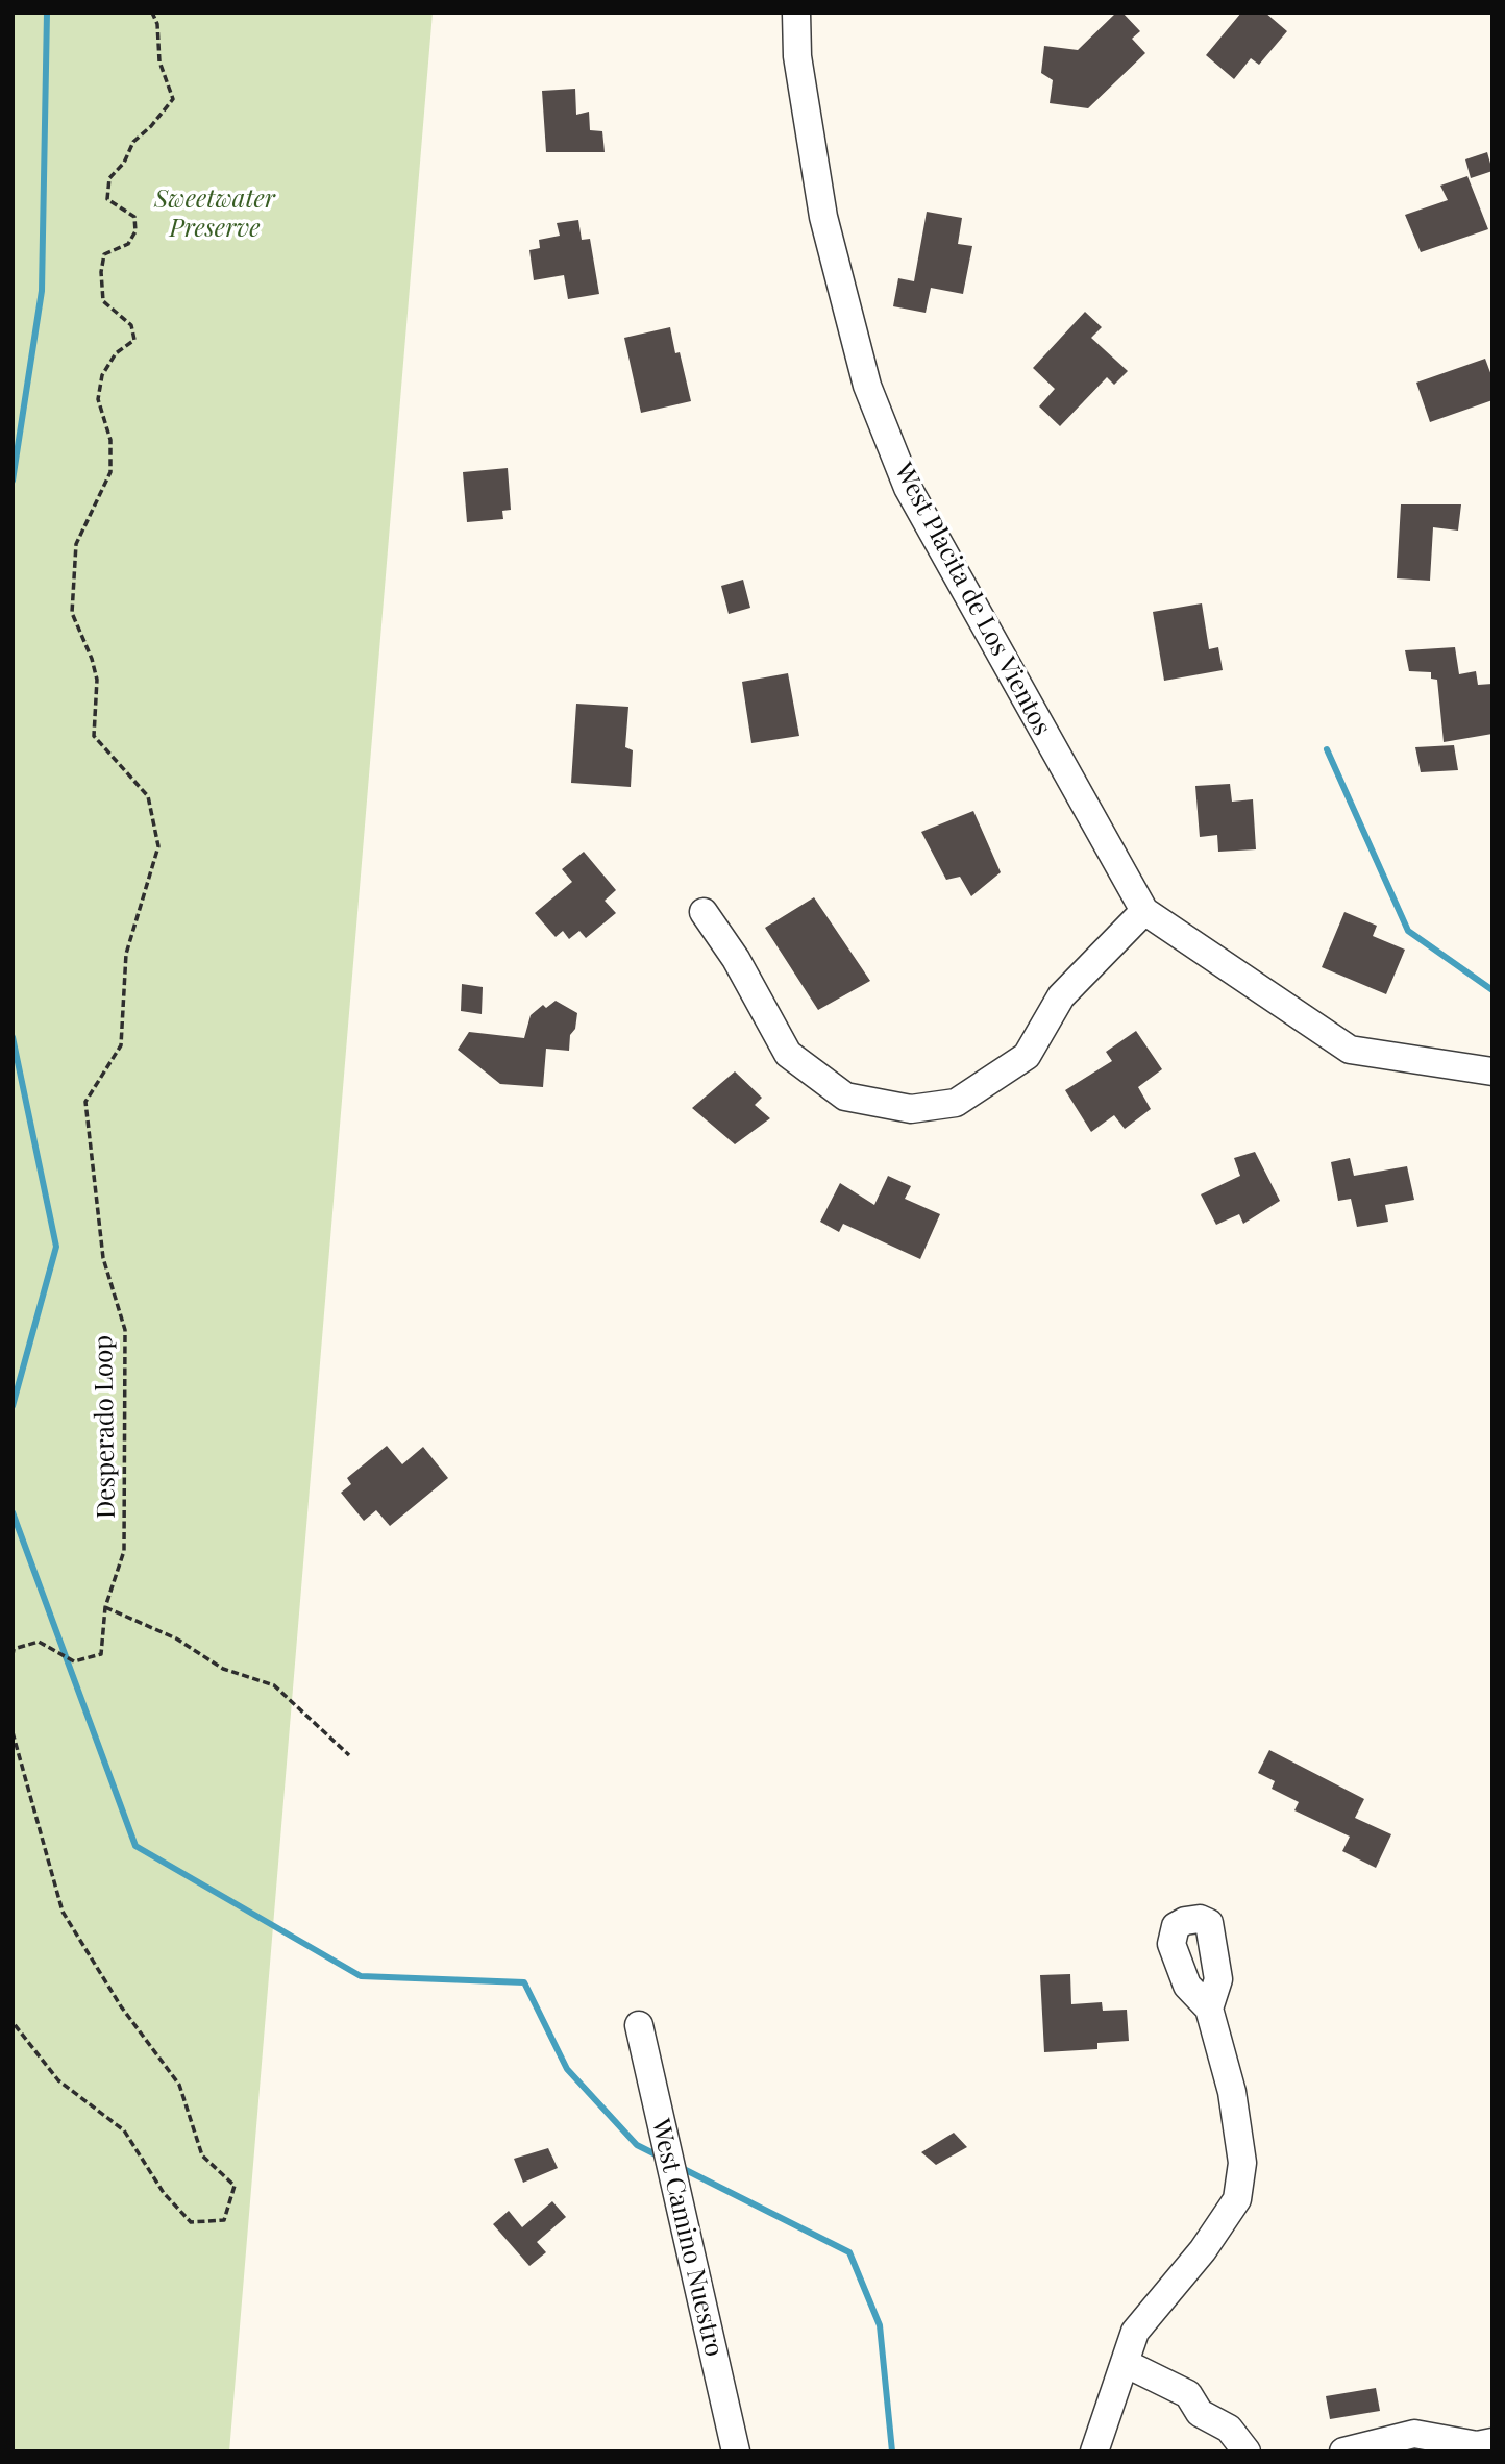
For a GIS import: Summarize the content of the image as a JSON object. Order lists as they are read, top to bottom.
{
  "streets": {
    "street": ["West Placita de Los Vientos", "West Camino Nuestro"],
    "path": ["Desperado Loop"]
  },
  "parks": ["Sweetwater Preserve"]
}
